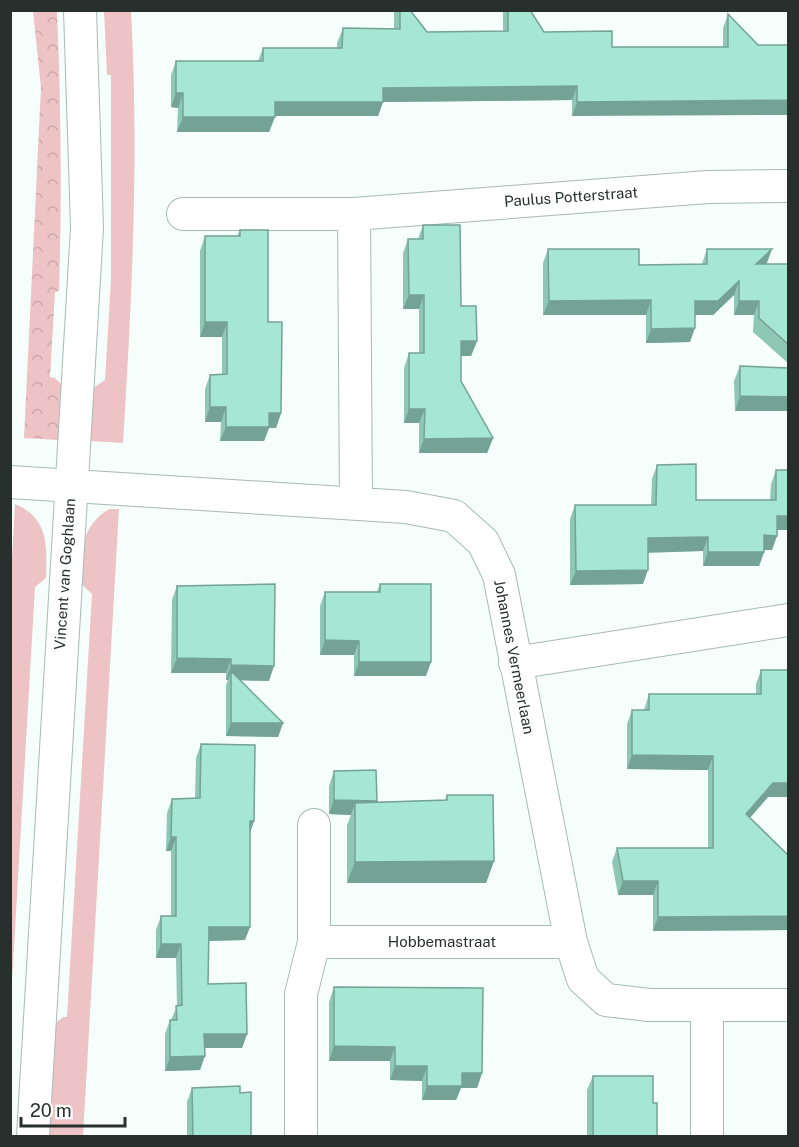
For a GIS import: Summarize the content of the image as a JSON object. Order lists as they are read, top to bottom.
{
  "streets": {
    "street": [
      "Paulus Potterstraat",
      "Vincent van Goghlaan",
      "Johannes Vermeerlaan",
      "Hobbemastraat"
    ]
  },
  "crossings": [
    ["Vincent van Goghlaan", "Johannes Vermeerlaan"],
    ["Johannes Vermeerlaan", "Hobbemastraat"]
  ],
  "scale_bar": "20 m"
}
